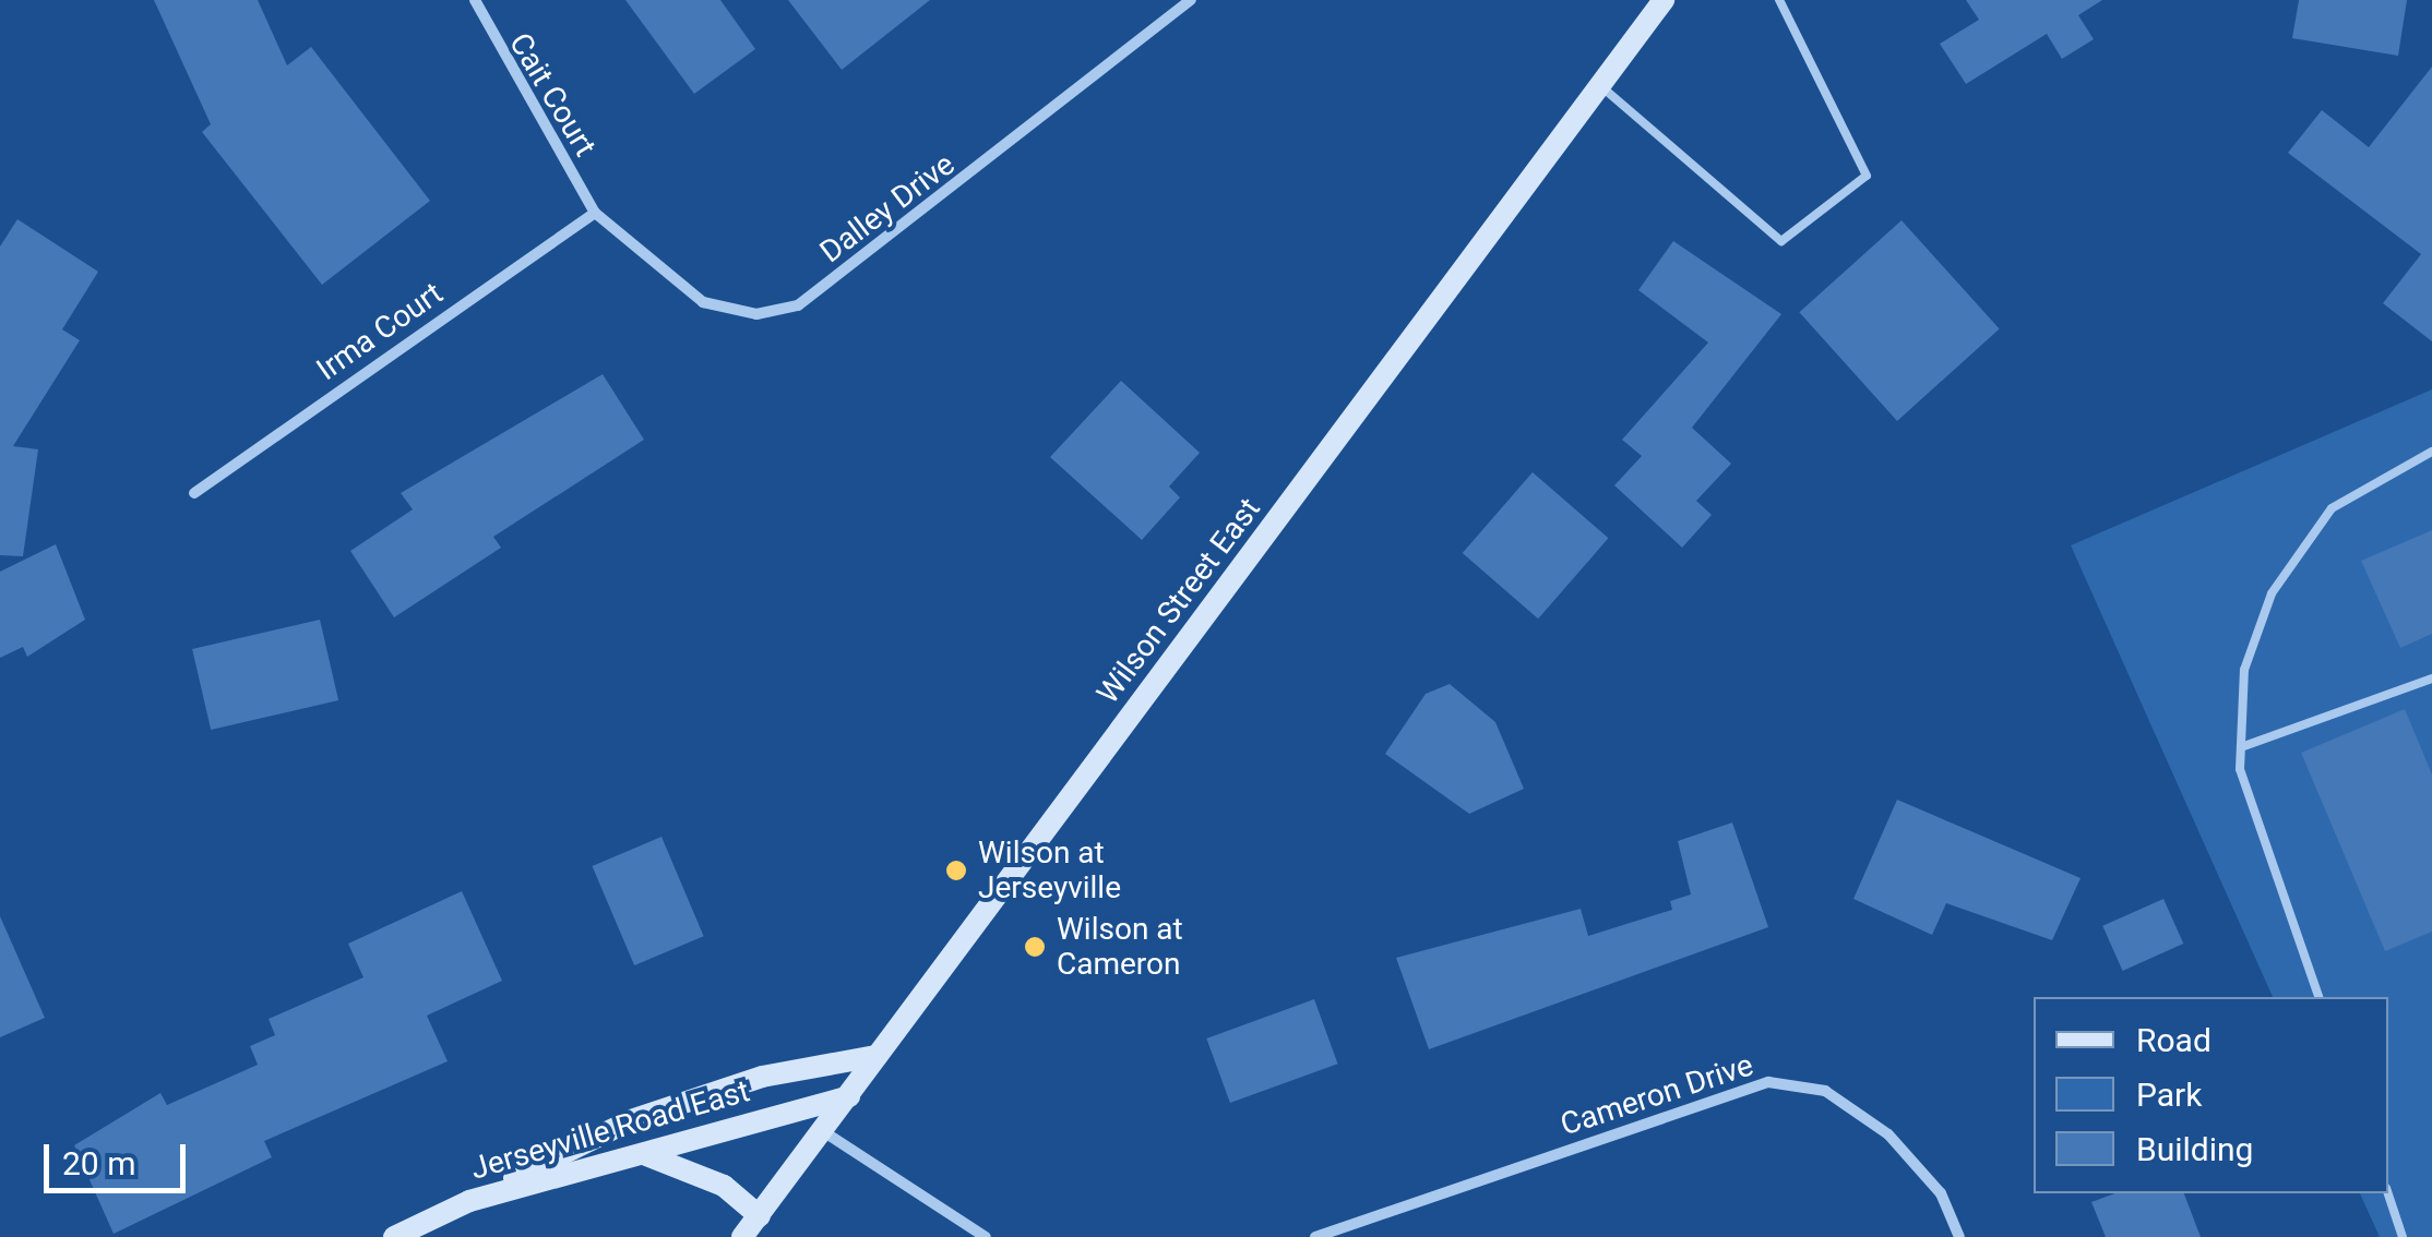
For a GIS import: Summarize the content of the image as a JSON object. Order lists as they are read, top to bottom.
{
  "streets": {
    "main road": ["Wilson Street East", "Jerseyville Road East"],
    "street": [
      "Cait Court",
      "Dalley Drive",
      "Irma Court",
      "Cameron Drive"
    ]
  },
  "crossings": [
    ["Cait Court", "Dalley Drive"],
    ["Cait Court", "Irma Court"],
    ["Dalley Drive", "Irma Court"],
    ["Wilson Street East", "Jerseyville Road East"]
  ],
  "places": ["Wilson at Jerseyville", "Wilson at Cameron"],
  "legend": ["Road", "Park", "Building"],
  "scale_bar": "20 m"
}
